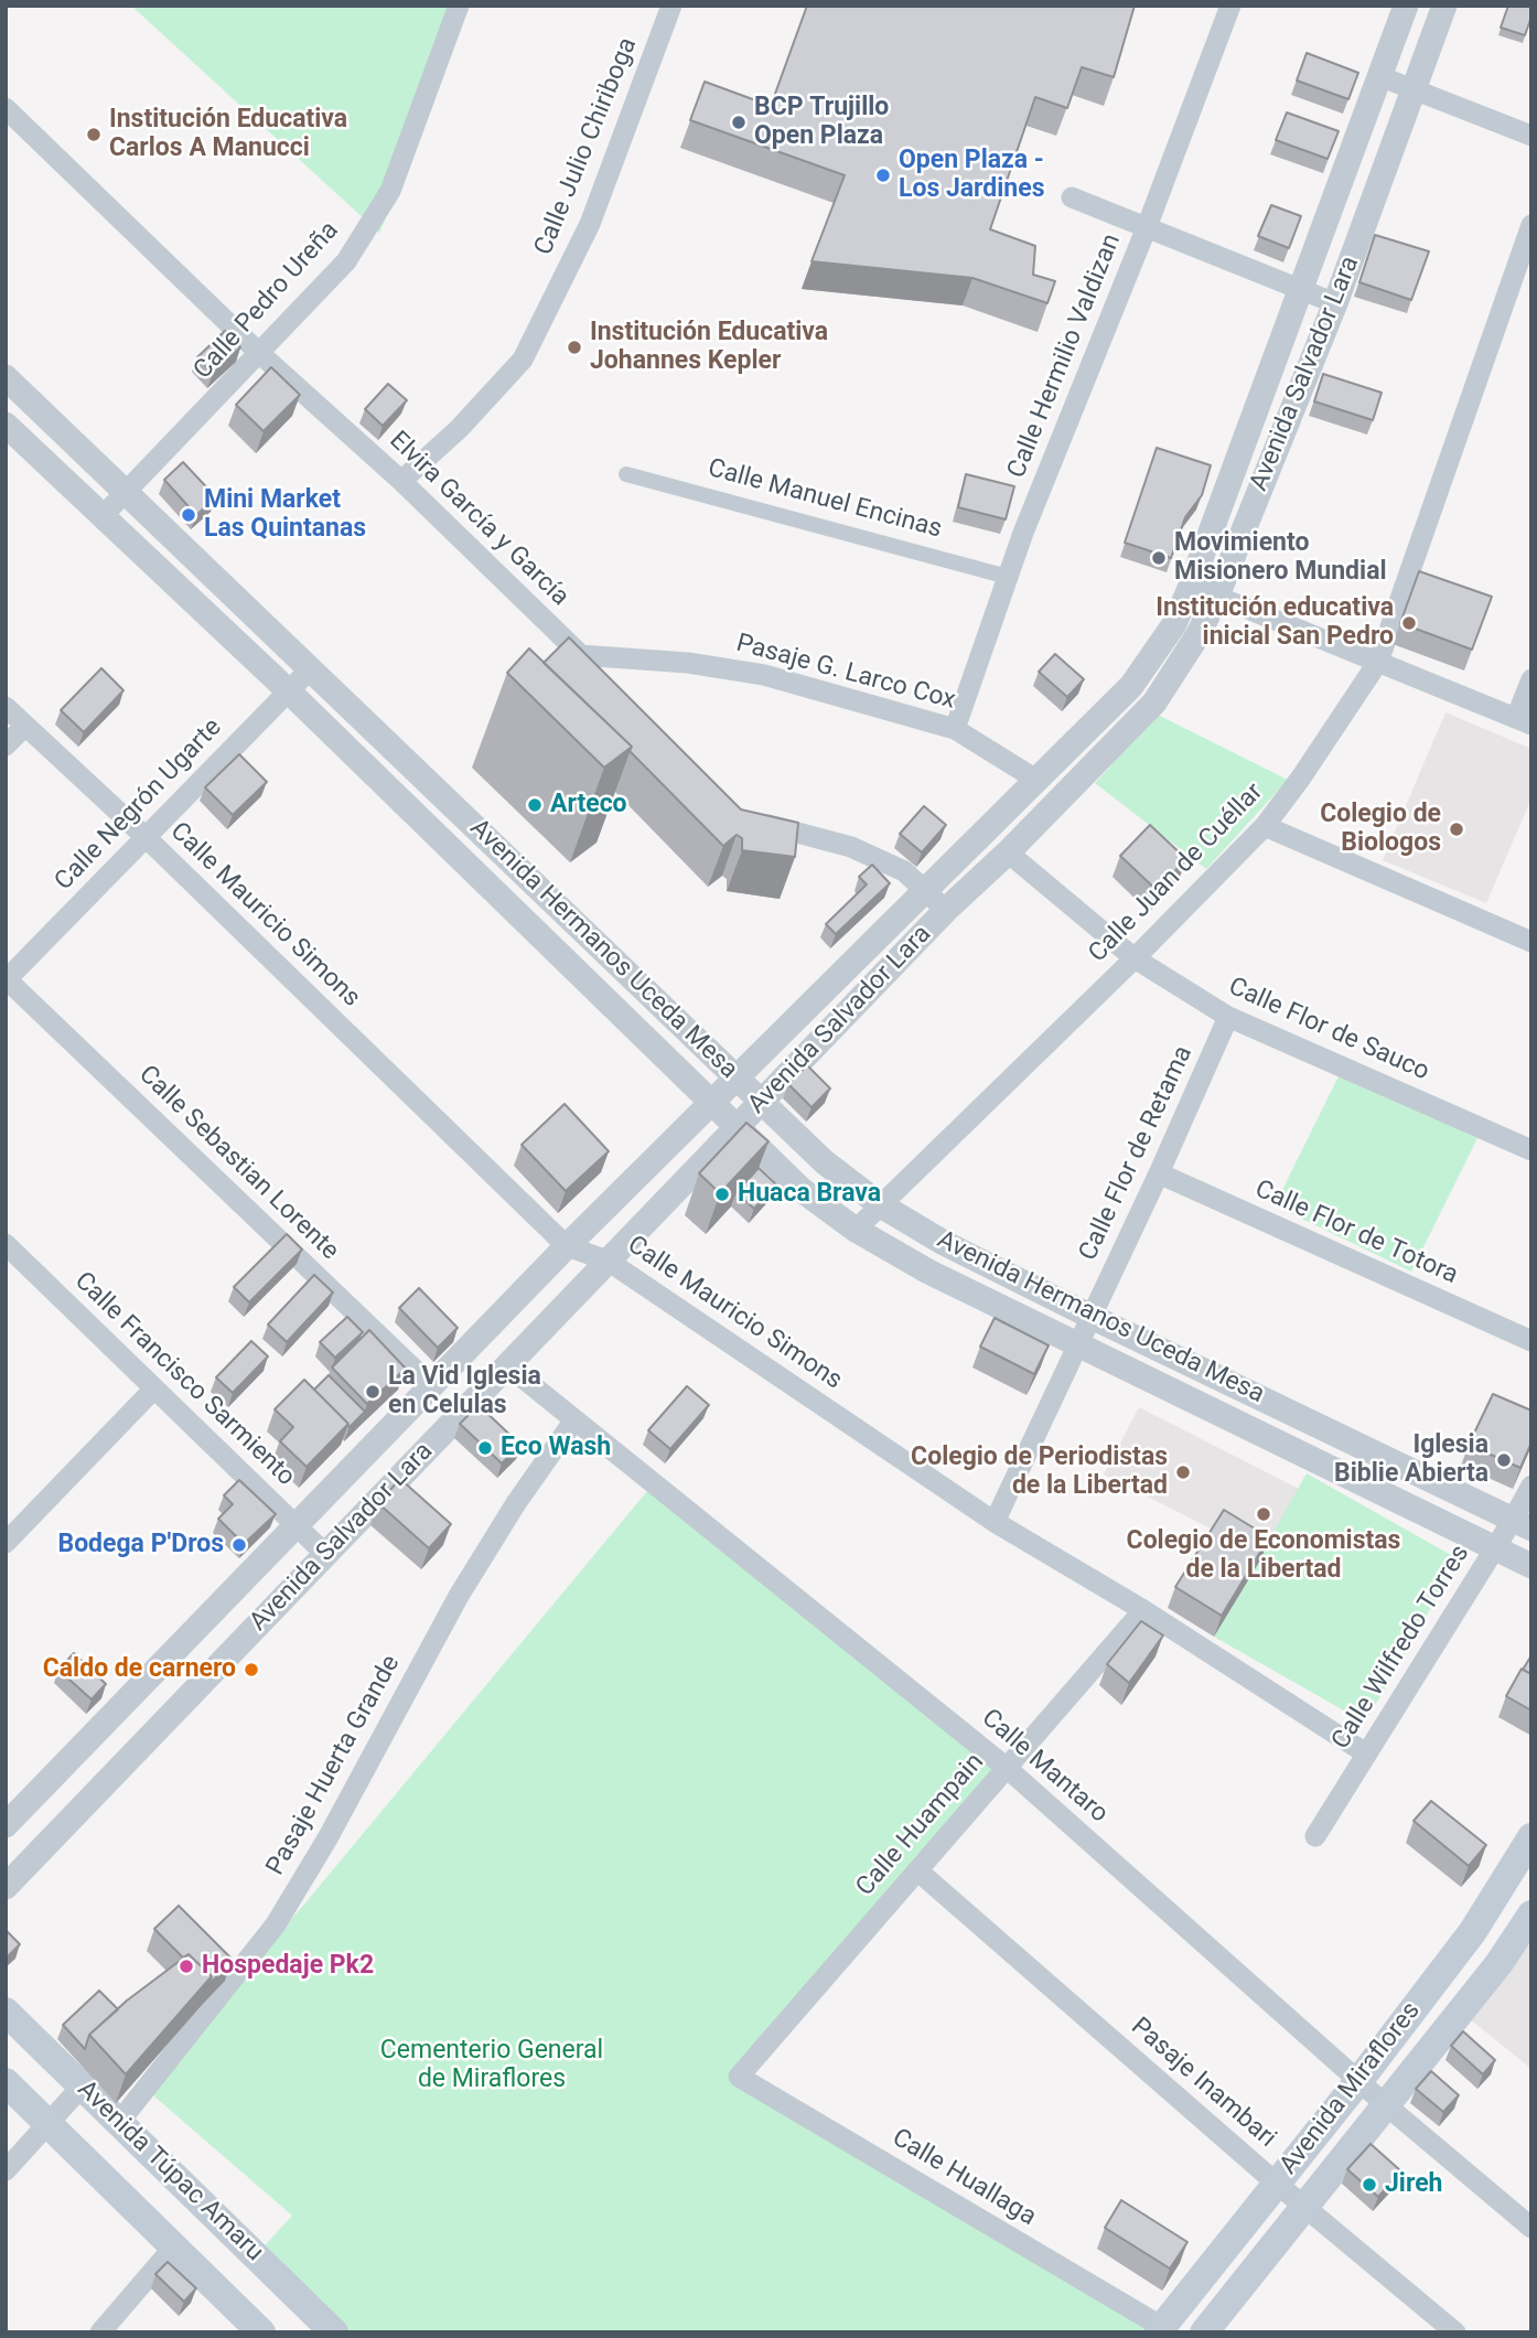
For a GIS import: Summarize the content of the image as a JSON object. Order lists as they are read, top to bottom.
{
  "streets": {
    "main road": ["Avenida Miraflores", "Avenida Túpac Amaru"],
    "street": [
      "Calle Julio Chiriboga",
      "Calle Pedro Ureña",
      "Calle Hermilio Valdizan",
      "Avenida Salvador Lara",
      "Calle Manuel Encinas",
      "Elvira García y García",
      "Pasaje G. Larco Cox",
      "Calle Negrón Ugarte",
      "Calle Juan de Cuéllar",
      "Calle Mauricio Simons",
      "Avenida Hermanos Uceda Mesa",
      "Calle Flor de Sauco",
      "Calle Flor de Retama",
      "Calle Sebastian Lorente",
      "Calle Flor de Totora",
      "Calle Francisco Sarmiento",
      "Calle Wilfredo Torres",
      "Pasaje Huerta Grande",
      "Calle Mantaro",
      "Calle Huampain",
      "Pasaje Inambari",
      "Calle Huallaga"
    ]
  },
  "crossings": [
    ["Calle Julio Chiriboga", "Elvira García y García"],
    ["Calle Pedro Ureña", "Elvira García y García"],
    ["Calle Pedro Ureña", "Avenida Hermanos Uceda Mesa"],
    ["Calle Hermilio Valdizan", "Calle Manuel Encinas"],
    ["Calle Hermilio Valdizan", "Pasaje G. Larco Cox"],
    ["Avenida Salvador Lara", "Pasaje G. Larco Cox"],
    ["Avenida Salvador Lara", "Calle Mauricio Simons"],
    ["Avenida Salvador Lara", "Avenida Hermanos Uceda Mesa"],
    ["Avenida Salvador Lara", "Calle Flor de Sauco"],
    ["Avenida Salvador Lara", "Calle Sebastian Lorente"],
    ["Avenida Salvador Lara", "Calle Francisco Sarmiento"],
    ["Avenida Salvador Lara", "Calle Mantaro"],
    ["Elvira García y García", "Pasaje G. Larco Cox"],
    ["Calle Negrón Ugarte", "Calle Mauricio Simons"],
    ["Calle Negrón Ugarte", "Avenida Hermanos Uceda Mesa"],
    ["Calle Negrón Ugarte", "Calle Sebastian Lorente"],
    ["Calle Juan de Cuéllar", "Avenida Hermanos Uceda Mesa"],
    ["Calle Juan de Cuéllar", "Calle Flor de Sauco"],
    ["Calle Mauricio Simons", "Calle Flor de Retama"],
    ["Calle Mauricio Simons", "Calle Wilfredo Torres"],
    ["Calle Mauricio Simons", "Calle Huampain"],
    ["Avenida Hermanos Uceda Mesa", "Calle Flor de Retama"],
    ["Avenida Hermanos Uceda Mesa", "Calle Wilfredo Torres"],
    ["Calle Flor de Sauco", "Calle Flor de Retama"],
    ["Calle Flor de Retama", "Calle Flor de Totora"],
    ["Pasaje Huerta Grande", "Calle Mantaro"],
    ["Pasaje Huerta Grande", "Avenida Túpac Amaru"],
    ["Calle Mantaro", "Calle Huampain"],
    ["Calle Mantaro", "Avenida Miraflores"],
    ["Calle Huampain", "Pasaje Inambari"],
    ["Calle Huampain", "Calle Huallaga"],
    ["Pasaje Inambari", "Avenida Miraflores"],
    ["Avenida Miraflores", "Calle Huallaga"]
  ],
  "parks": ["Cementerio General de Miraflores"],
  "places": [
    "BCP Trujillo Open Plaza",
    "Institución Educativa Carlos A Manucci",
    "Open Plaza - Los Jardines",
    "Institución Educativa Johannes Kepler",
    "Mini Market Las Quintanas",
    "Movimiento Misionero Mundial",
    "Institución educativa inicial San Pedro",
    "Arteco",
    "Colegio de Biologos",
    "Huaca Brava",
    "La Vid Iglesia en Celulas",
    "Eco Wash",
    "Iglesia Biblie Abierta",
    "Colegio de Periodistas de la Libertad",
    "Colegio de Economistas de la Libertad",
    "Bodega P'Dros",
    "Caldo de carnero",
    "Hospedaje Pk2",
    "Jireh"
  ]
}
